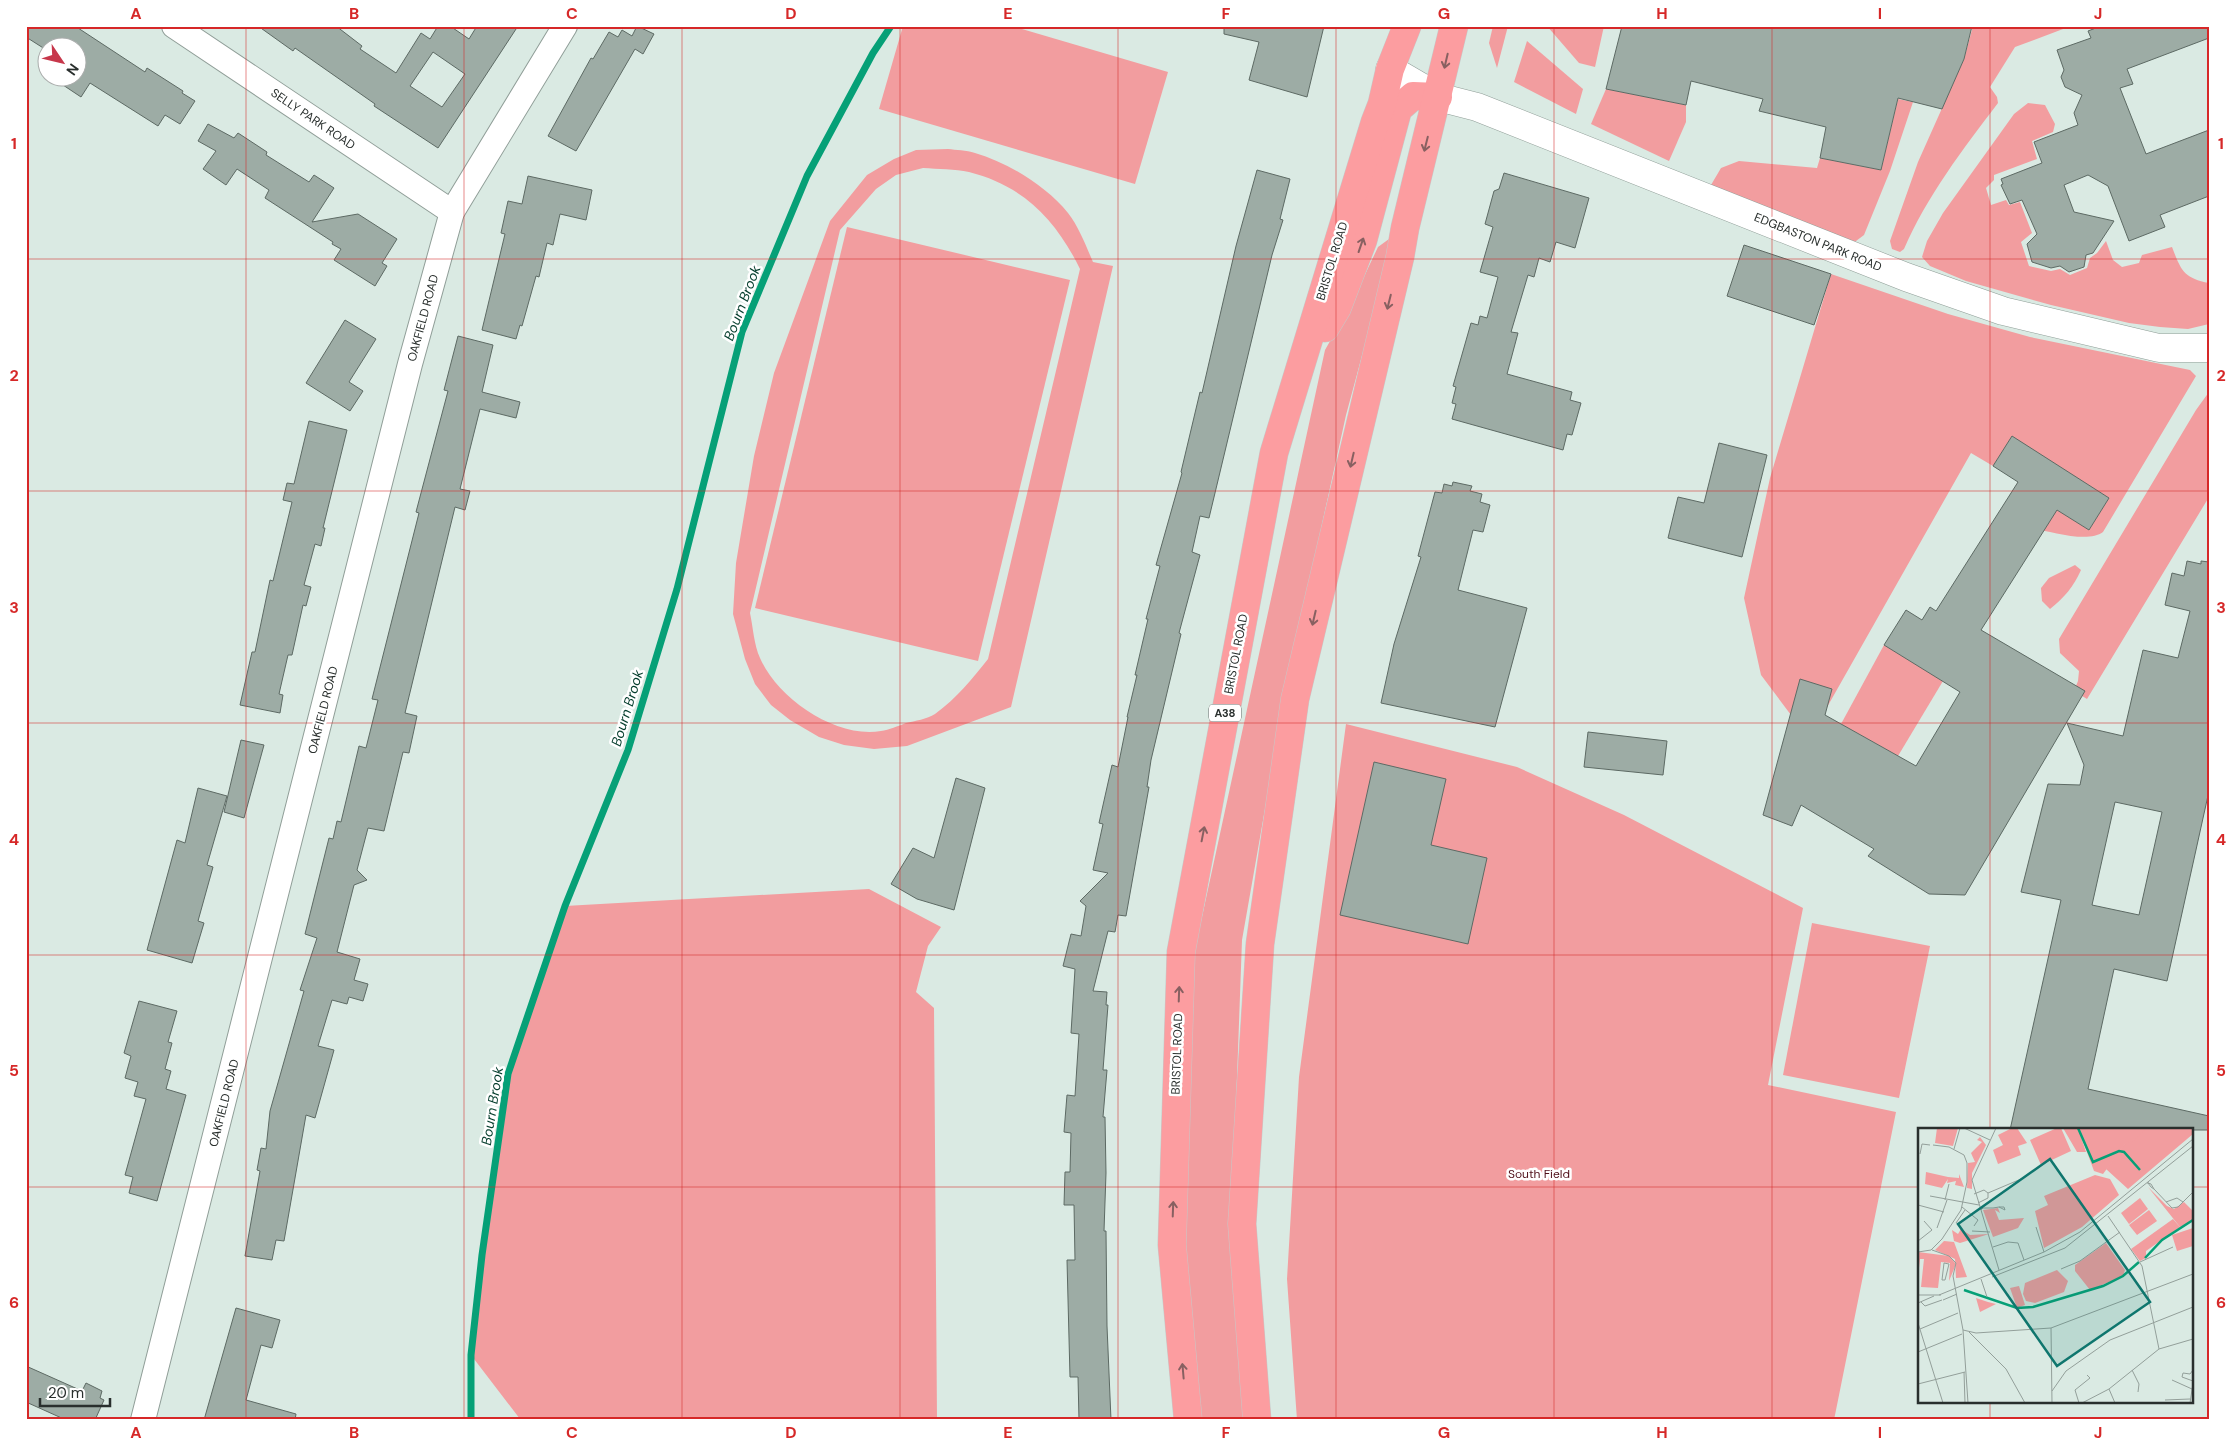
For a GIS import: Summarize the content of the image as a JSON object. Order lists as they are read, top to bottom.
{
  "streets": {
    "highway": ["BRISTOL ROAD", "A38"],
    "street": ["SELLY PARK ROAD", "EDGBASTON PARK ROAD", "OAKFIELD ROAD"]
  },
  "crossings": [
    ["SELLY PARK ROAD", "OAKFIELD ROAD"],
    ["EDGBASTON PARK ROAD", "BRISTOL ROAD"]
  ],
  "water": ["Bourn Brook"],
  "parks": ["South Field"],
  "scale_bar": "20 m",
  "north": "bottom right",
  "grid": {
    "columns": [
      "A",
      "B",
      "C",
      "D",
      "E",
      "F",
      "G",
      "H",
      "I",
      "J"
    ],
    "rows": [
      "1",
      "2",
      "3",
      "4",
      "5",
      "6"
    ]
  }
}
